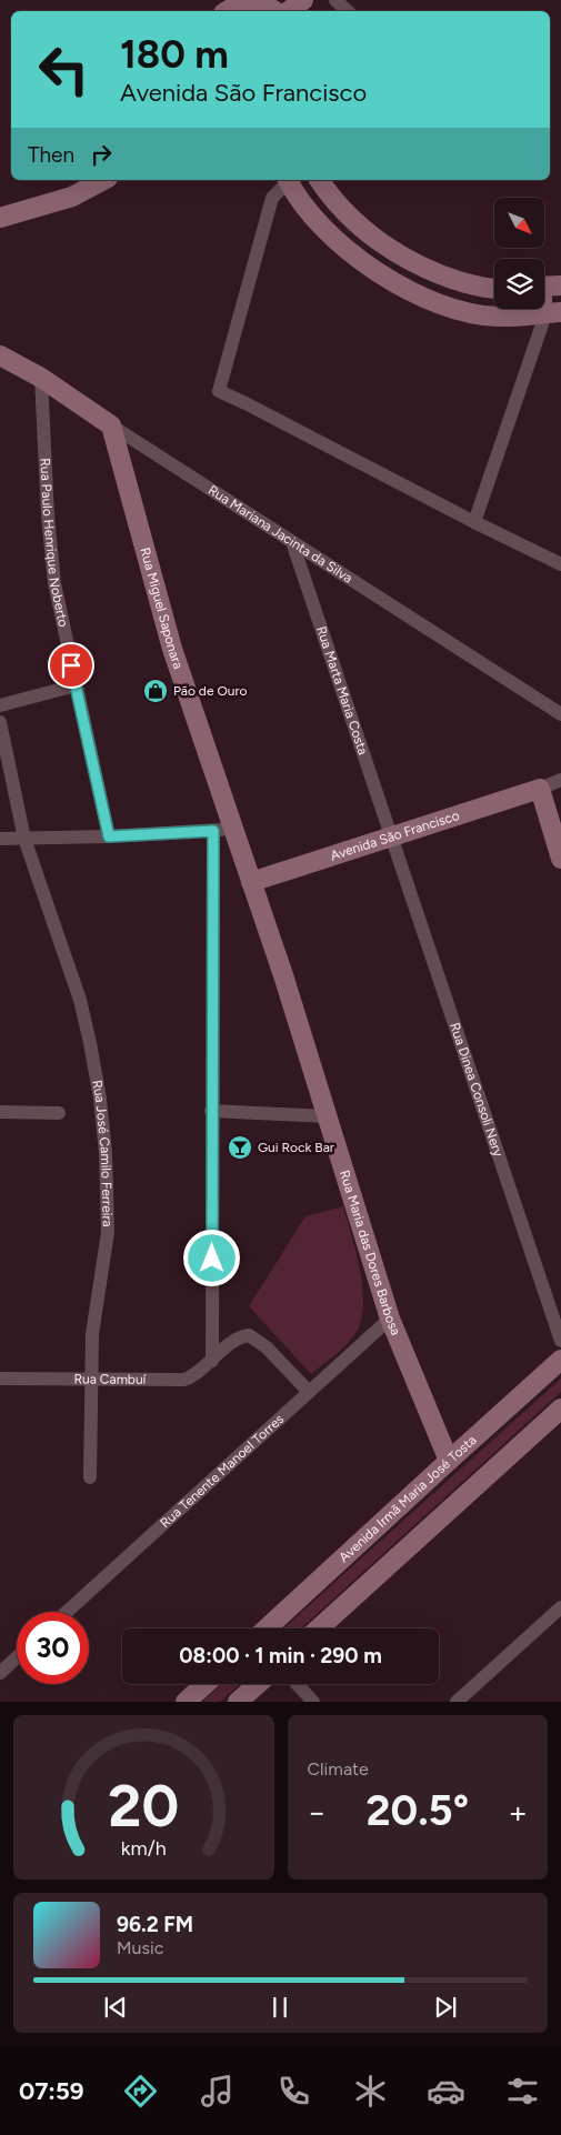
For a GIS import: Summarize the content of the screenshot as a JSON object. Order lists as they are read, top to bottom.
{
  "streets": {
    "street": [
      "Rua Mariana Jacinta da Silva",
      "Rua Paulo Henrique Noberto",
      "Rua Miguel Saponara",
      "Rua Marta Maria Costa",
      "Avenida São Francisco",
      "Rua Dinea Consoli Nery",
      "Rua José Camilo Ferreira",
      "Rua Maria das Dores Barbosa",
      "Rua Cambuí",
      "Rua Tenente Manoel Torres",
      "Avenida Irmã Maria José Tosta"
    ]
  },
  "crossings": [
    ["Rua Mariana Jacinta da Silva", "Rua Paulo Henrique Noberto"],
    ["Rua Mariana Jacinta da Silva", "Rua Miguel Saponara"],
    ["Rua Mariana Jacinta da Silva", "Rua Marta Maria Costa"],
    ["Rua Miguel Saponara", "Avenida São Francisco"],
    ["Rua Miguel Saponara", "Rua Maria das Dores Barbosa"],
    ["Rua Marta Maria Costa", "Avenida São Francisco"],
    ["Rua Marta Maria Costa", "Rua Dinea Consoli Nery"],
    ["Avenida São Francisco", "Rua Dinea Consoli Nery"],
    ["Avenida São Francisco", "Rua Maria das Dores Barbosa"],
    ["Rua José Camilo Ferreira", "Rua Cambuí"],
    ["Rua Maria das Dores Barbosa", "Rua Tenente Manoel Torres"],
    ["Rua Maria das Dores Barbosa", "Avenida Irmã Maria José Tosta"],
    ["Rua Cambuí", "Rua Tenente Manoel Torres"]
  ],
  "places": {
    "shop": ["Pão de Ouro"],
    "bar": ["Gui Rock Bar"]
  },
  "north": "bottom right",
  "page": {
    "turn": ["180 m", "Avenida São Francisco"],
    "then": "Then",
    "limit": "30",
    "trip": "08:00 · 1 min · 290 m",
    "tile": "Climate",
    "heat": ["−", "20.5°", "+"],
    "song": ["96.2 FM", "Music"],
    "tabs": "07:59",
    "gauge": ["20", "km/h"]
  }
}
